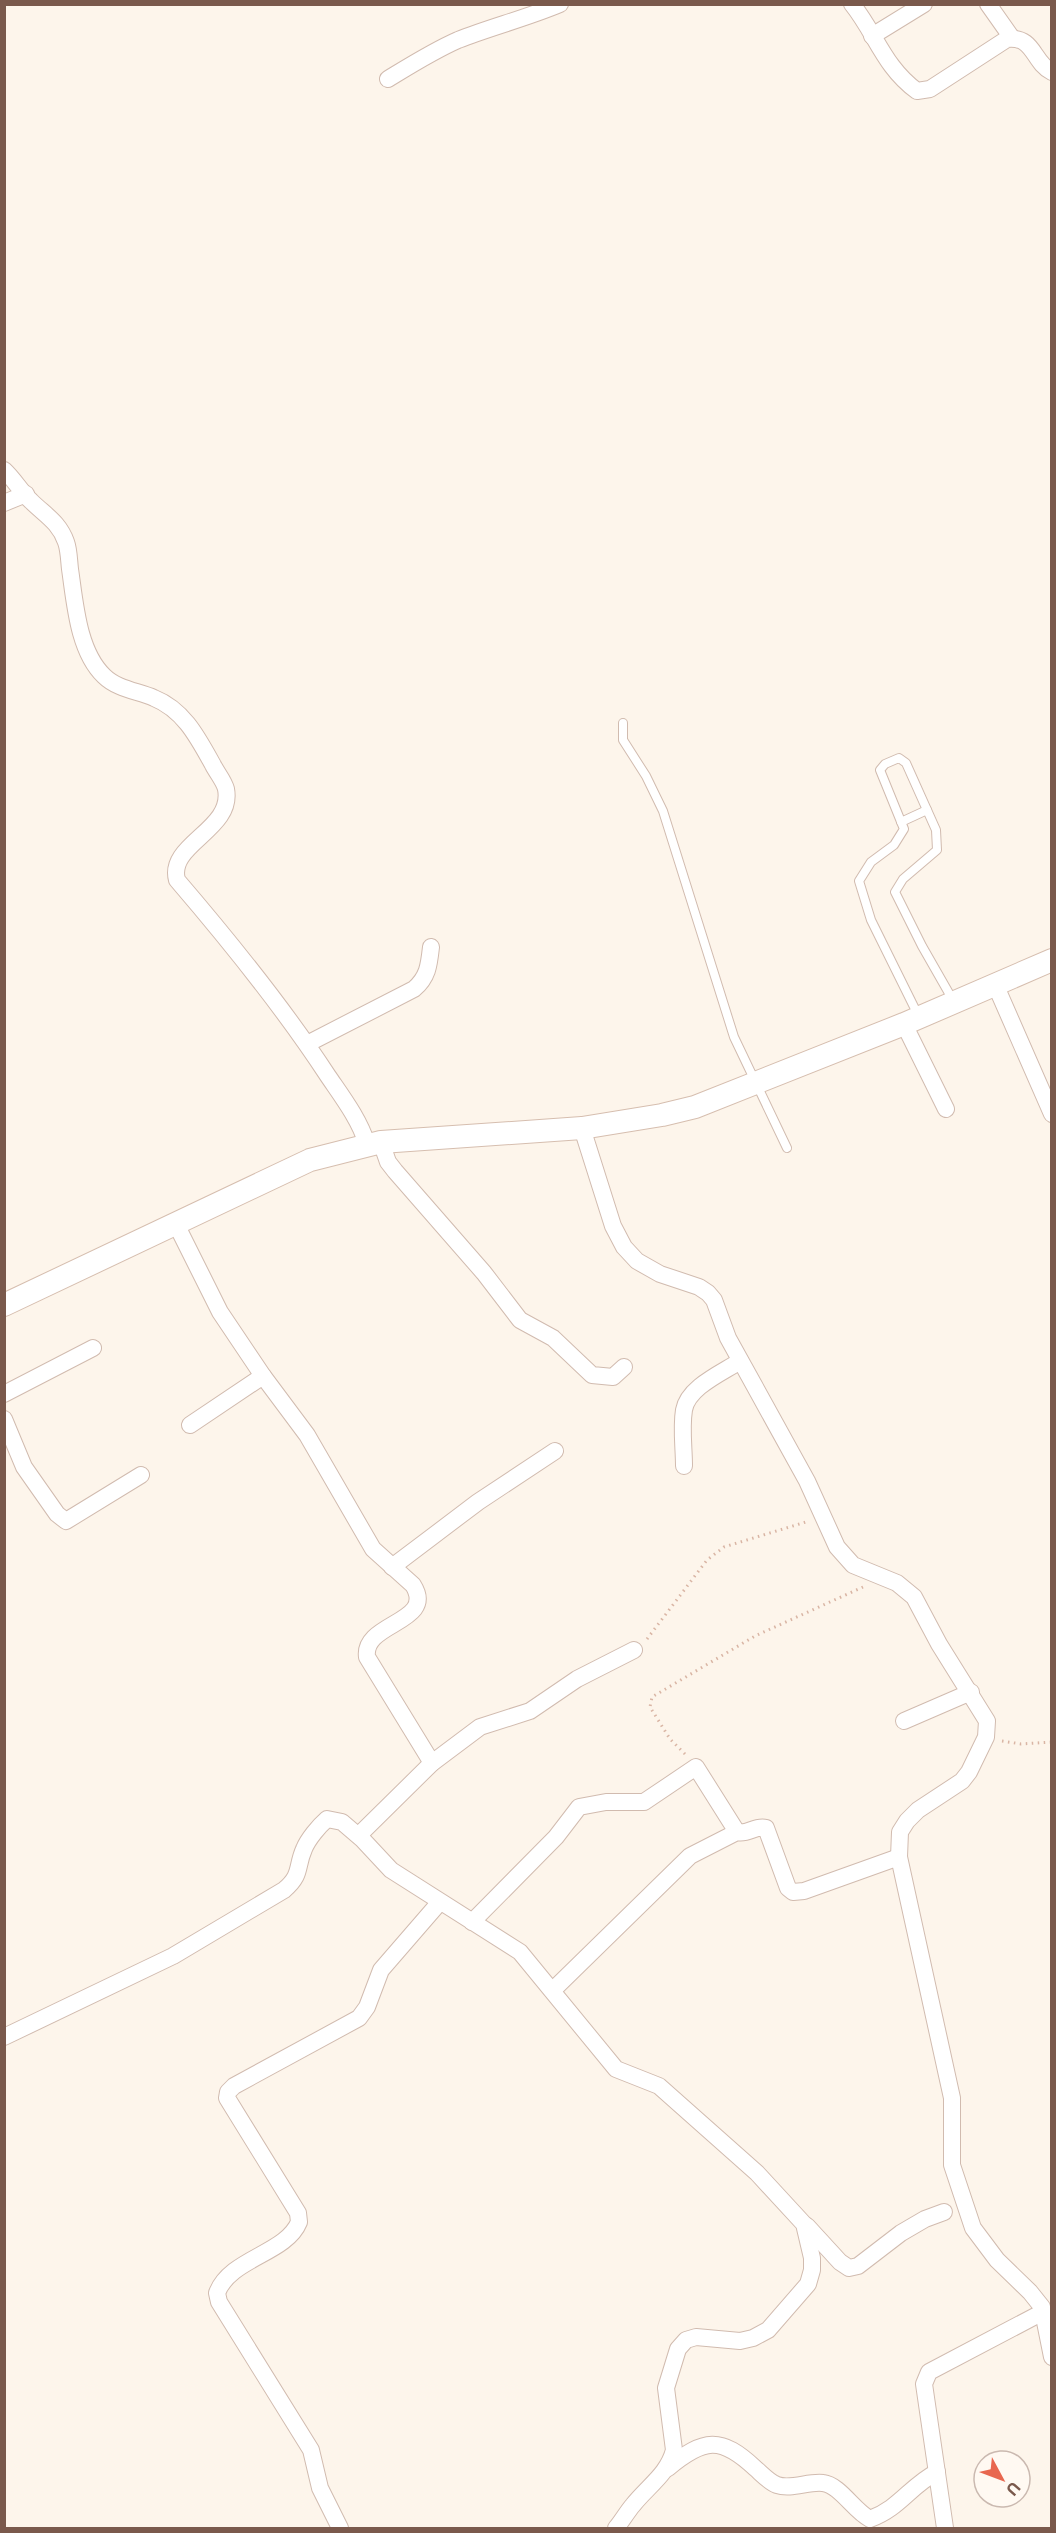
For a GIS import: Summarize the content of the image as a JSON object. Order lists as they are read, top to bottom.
{
  "north": "bottom right"
}
